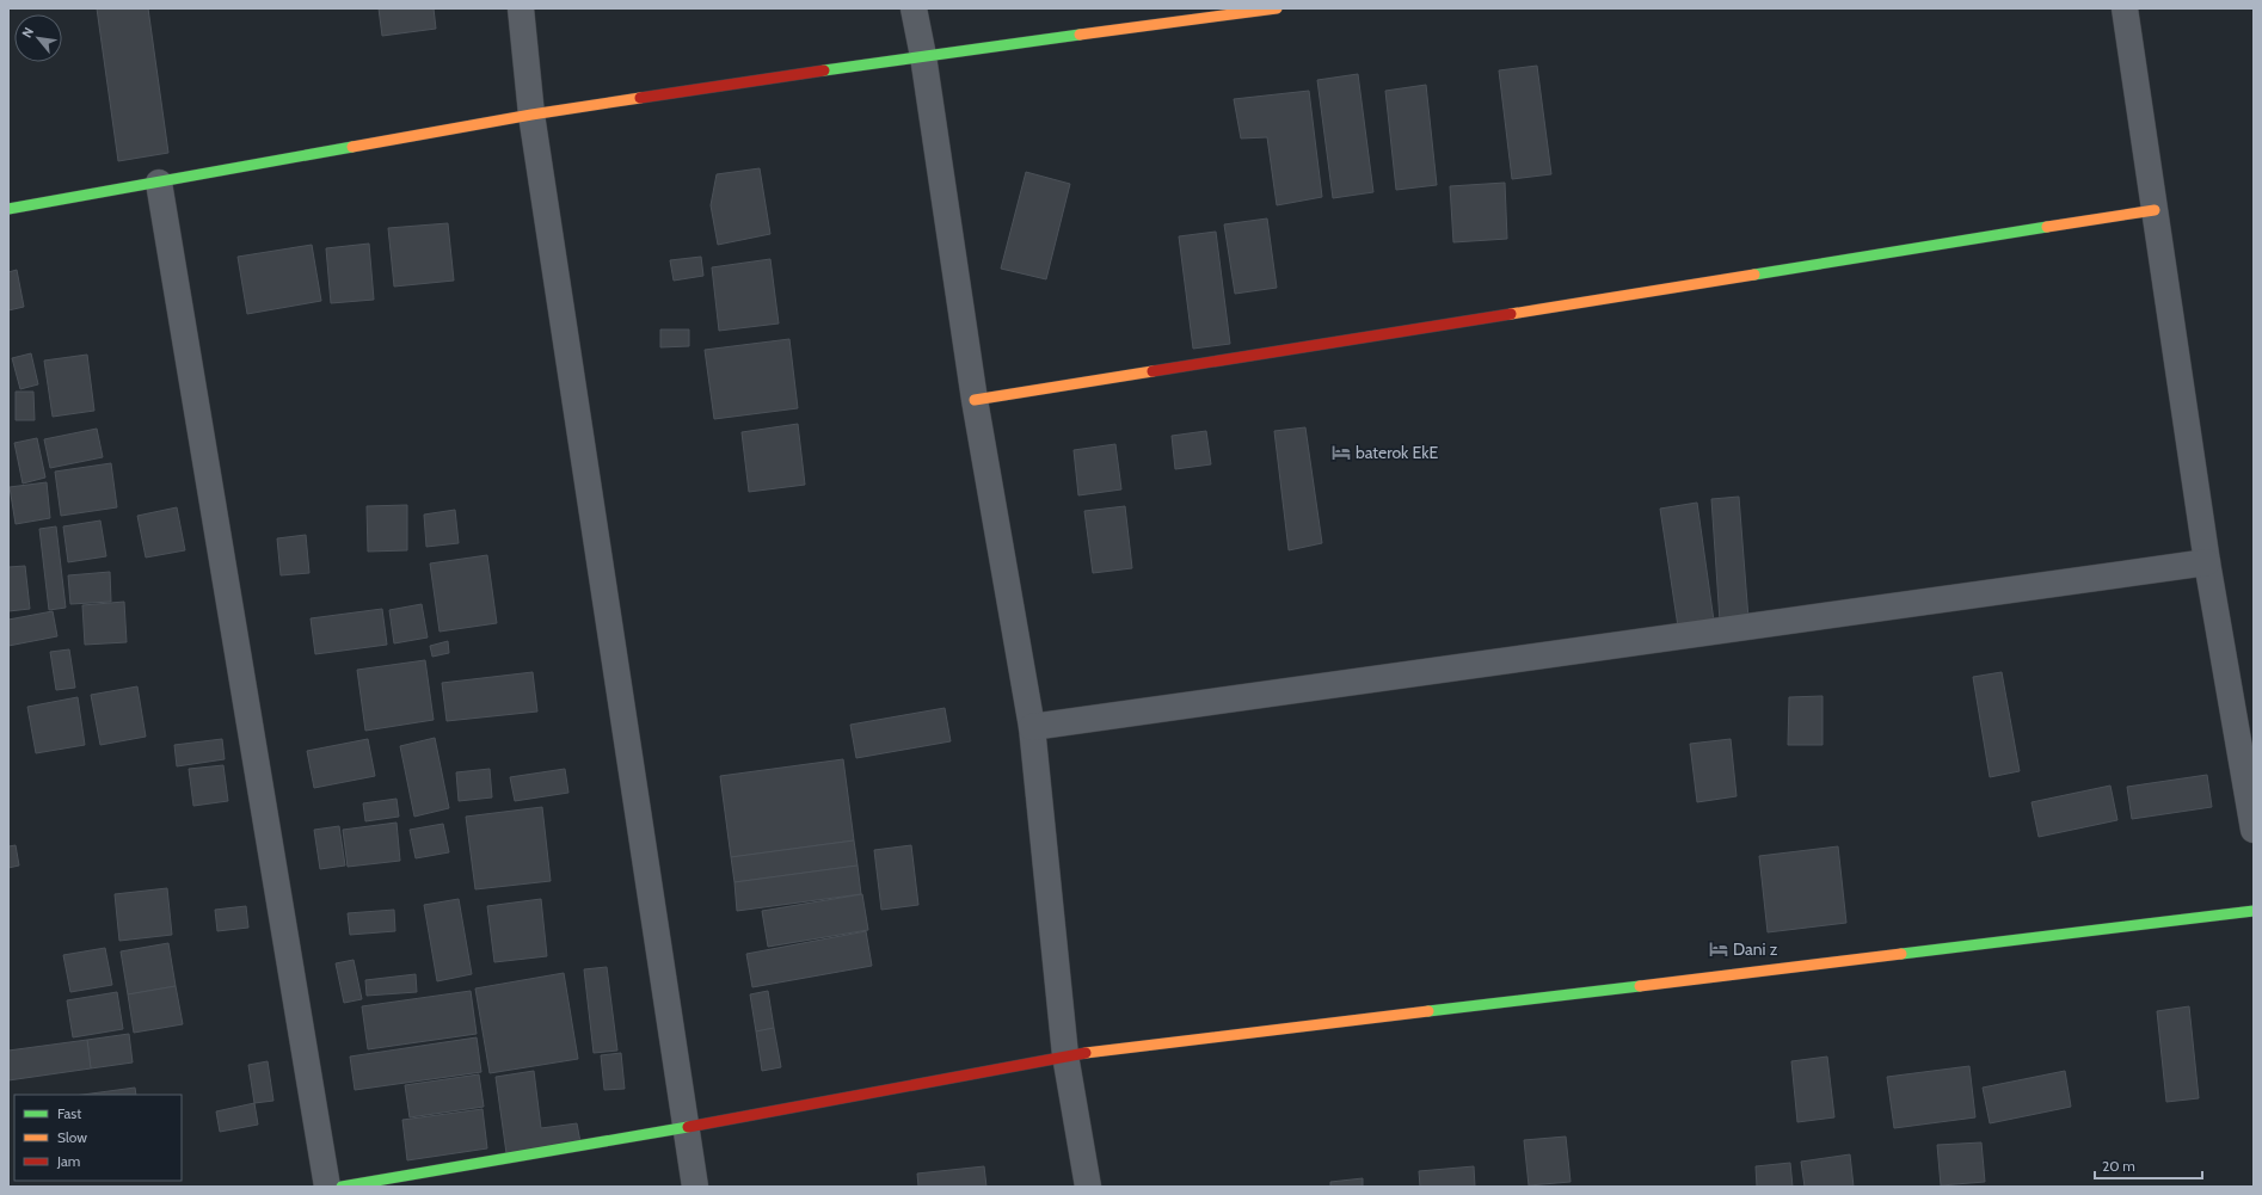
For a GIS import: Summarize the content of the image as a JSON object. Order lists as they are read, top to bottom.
{
  "places": {
    "hotel": ["baterok EkE", "Dani z"]
  },
  "legend": ["Fast", "Slow", "Jam"],
  "scale_bar": "20 m",
  "north": "top left"
}
